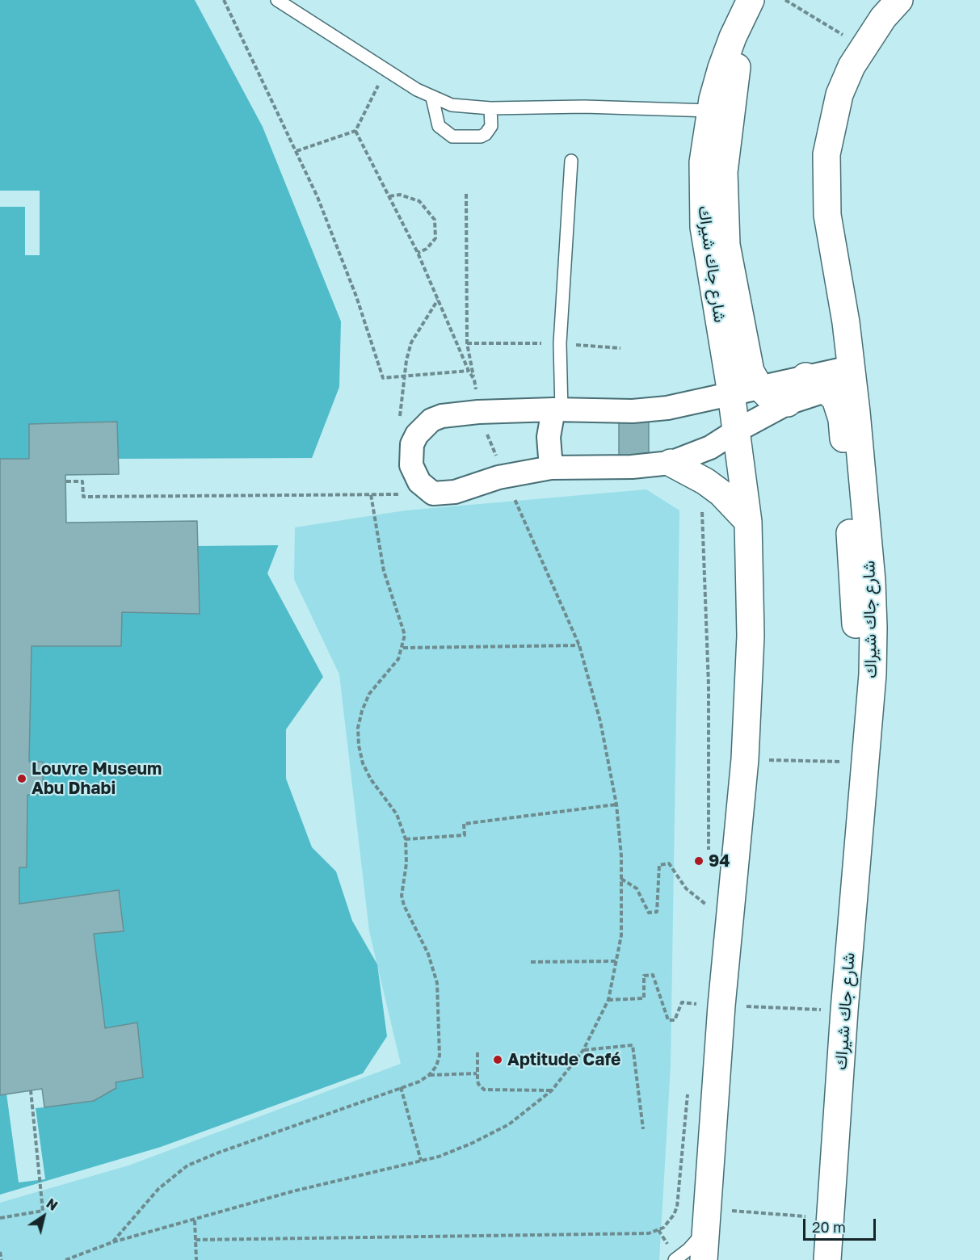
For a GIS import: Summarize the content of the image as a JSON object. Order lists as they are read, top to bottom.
{
  "streets": {
    "street": ["شارع جاك شيراك"]
  },
  "places": ["Louvre Museum Abu Dhabi", "94", "Aptitude Café"],
  "scale_bar": "20 m",
  "north": "top right"
}
